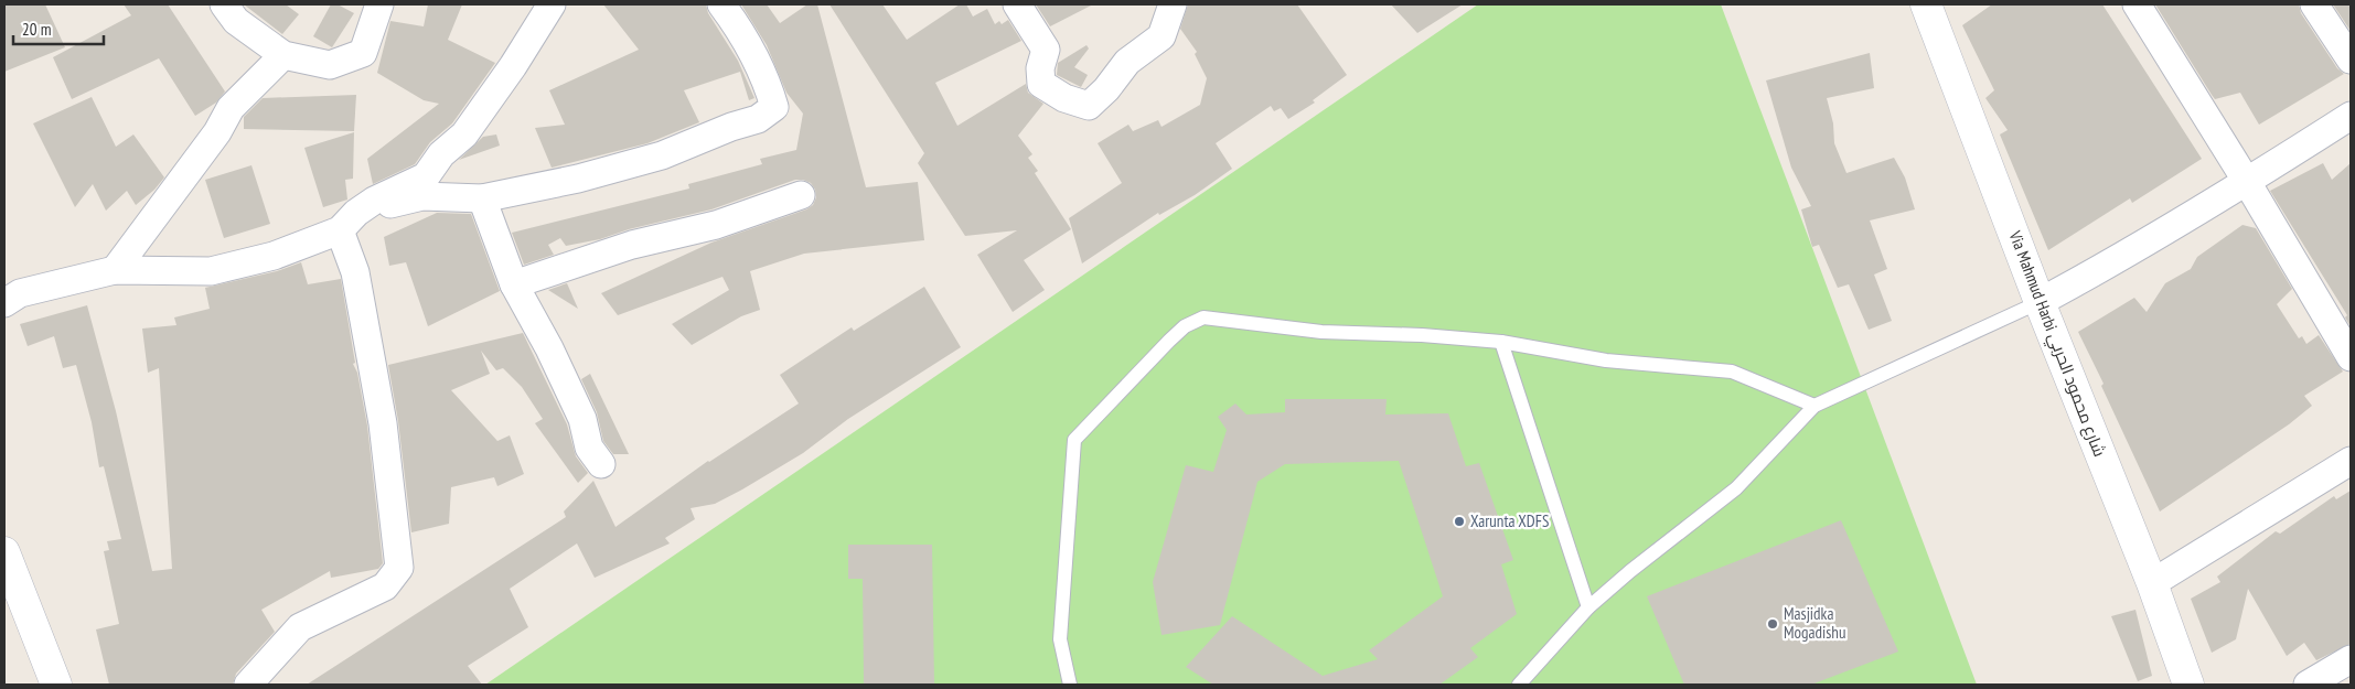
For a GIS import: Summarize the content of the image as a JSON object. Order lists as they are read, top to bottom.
{
  "streets": {
    "street": ["Via Mahmud Harbi شارع محمود الحربي"]
  },
  "places": ["Xarunta XDFS", "Masjidka Mogadishu"],
  "scale_bar": "20 m"
}
